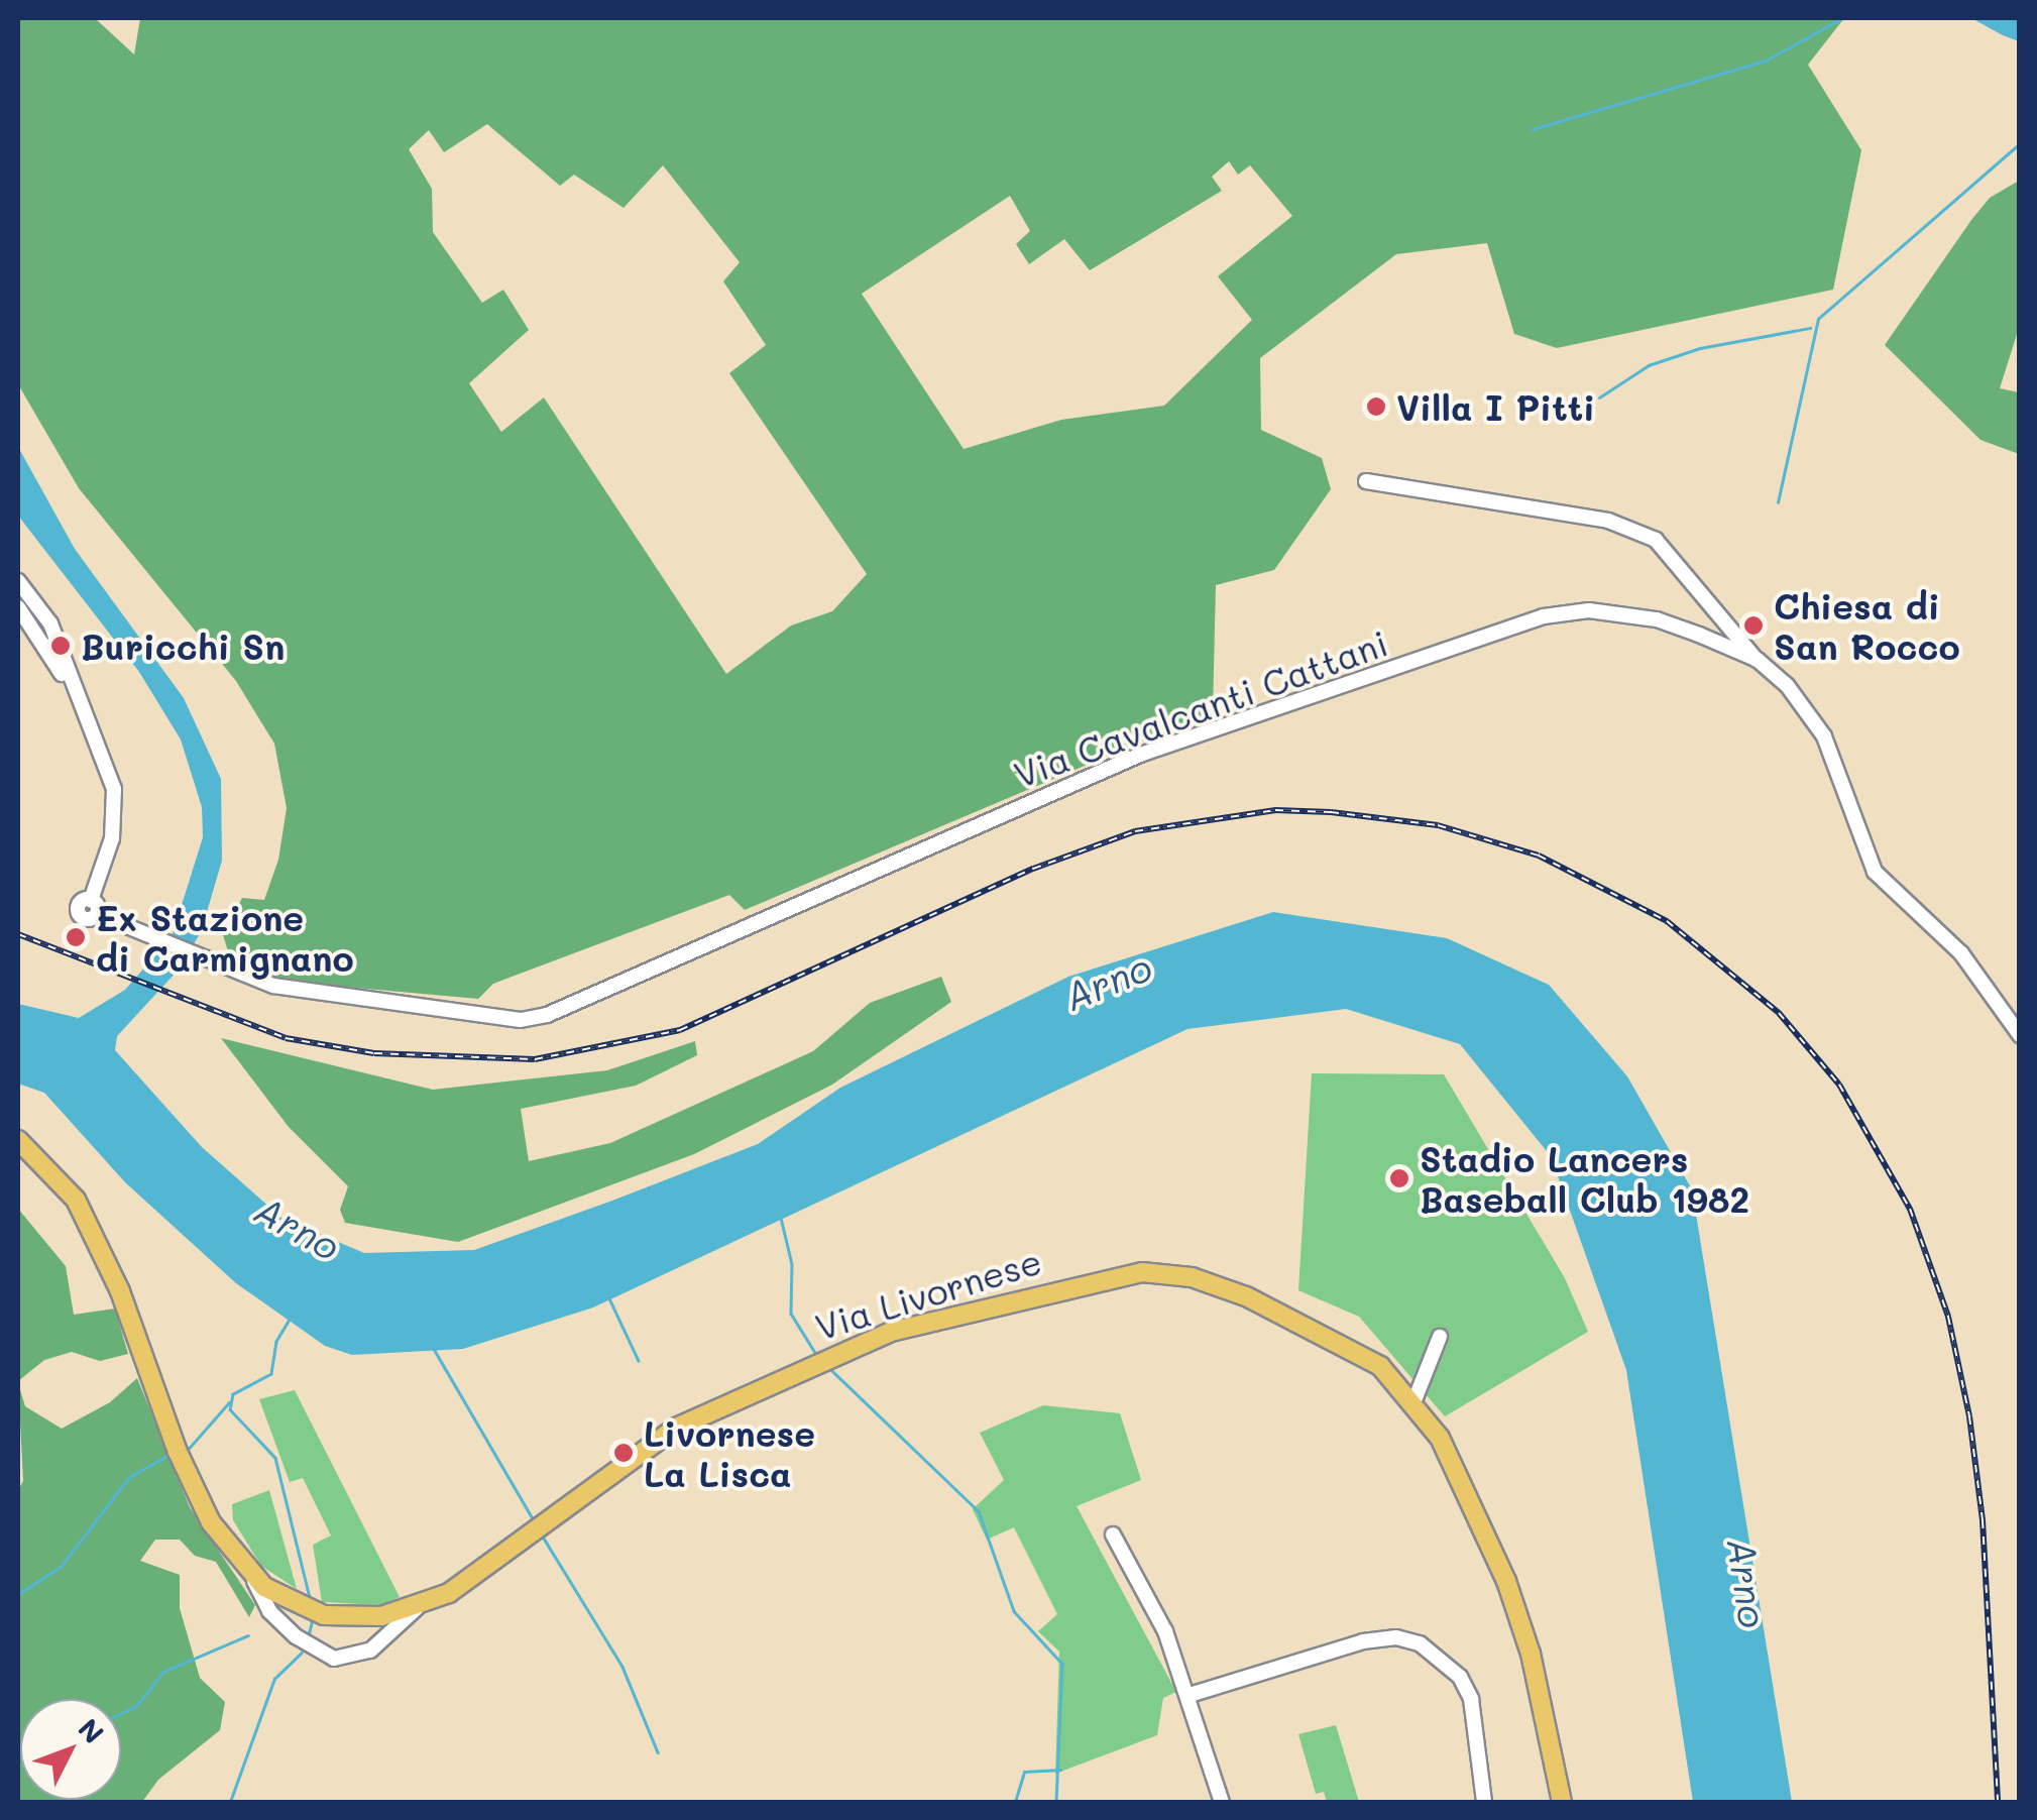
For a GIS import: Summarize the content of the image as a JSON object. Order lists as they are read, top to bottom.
{
  "streets": {
    "main road": ["Via Livornese"],
    "street": ["Via Cavalcanti Cattani"]
  },
  "water": ["Arno"],
  "places": [
    "Villa I Pitti",
    "Chiesa di San Rocco",
    "Buricchi Sn",
    "Ex Stazione di Carmignano",
    "Stadio Lancers Baseball Club 1982",
    "Livornese La Lisca"
  ],
  "north": "top right"
}
